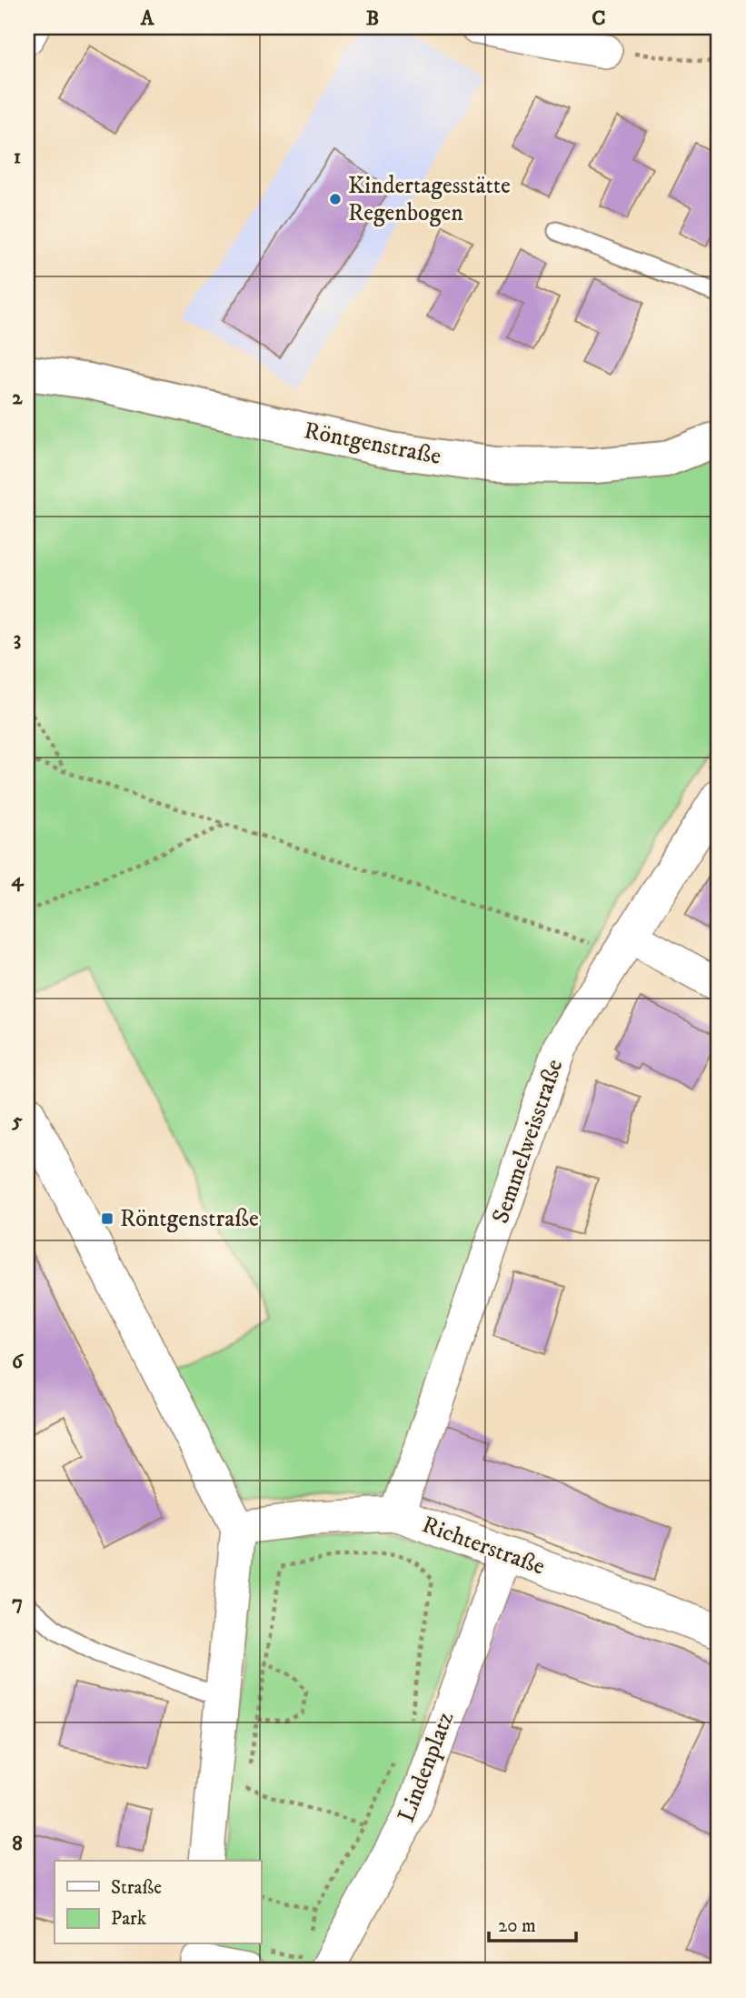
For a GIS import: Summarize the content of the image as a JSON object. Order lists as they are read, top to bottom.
{
  "streets": {
    "street": [
      "Röntgenstraße",
      "Semmelweisstraße",
      "Richterstraße",
      "Lindenplatz"
    ]
  },
  "crossings": [
    ["Semmelweisstraße", "Richterstraße"],
    ["Richterstraße", "Lindenplatz"]
  ],
  "places": {
    "other": ["Kindertagesstätte Regenbogen"],
    "transit": ["Röntgenstraße"]
  },
  "legend": ["Straße", "Park"],
  "scale_bar": "20 m",
  "grid": {
    "columns": ["A", "B", "C"],
    "rows": [
      "1",
      "2",
      "3",
      "4",
      "5",
      "6",
      "7",
      "8"
    ]
  }
}
